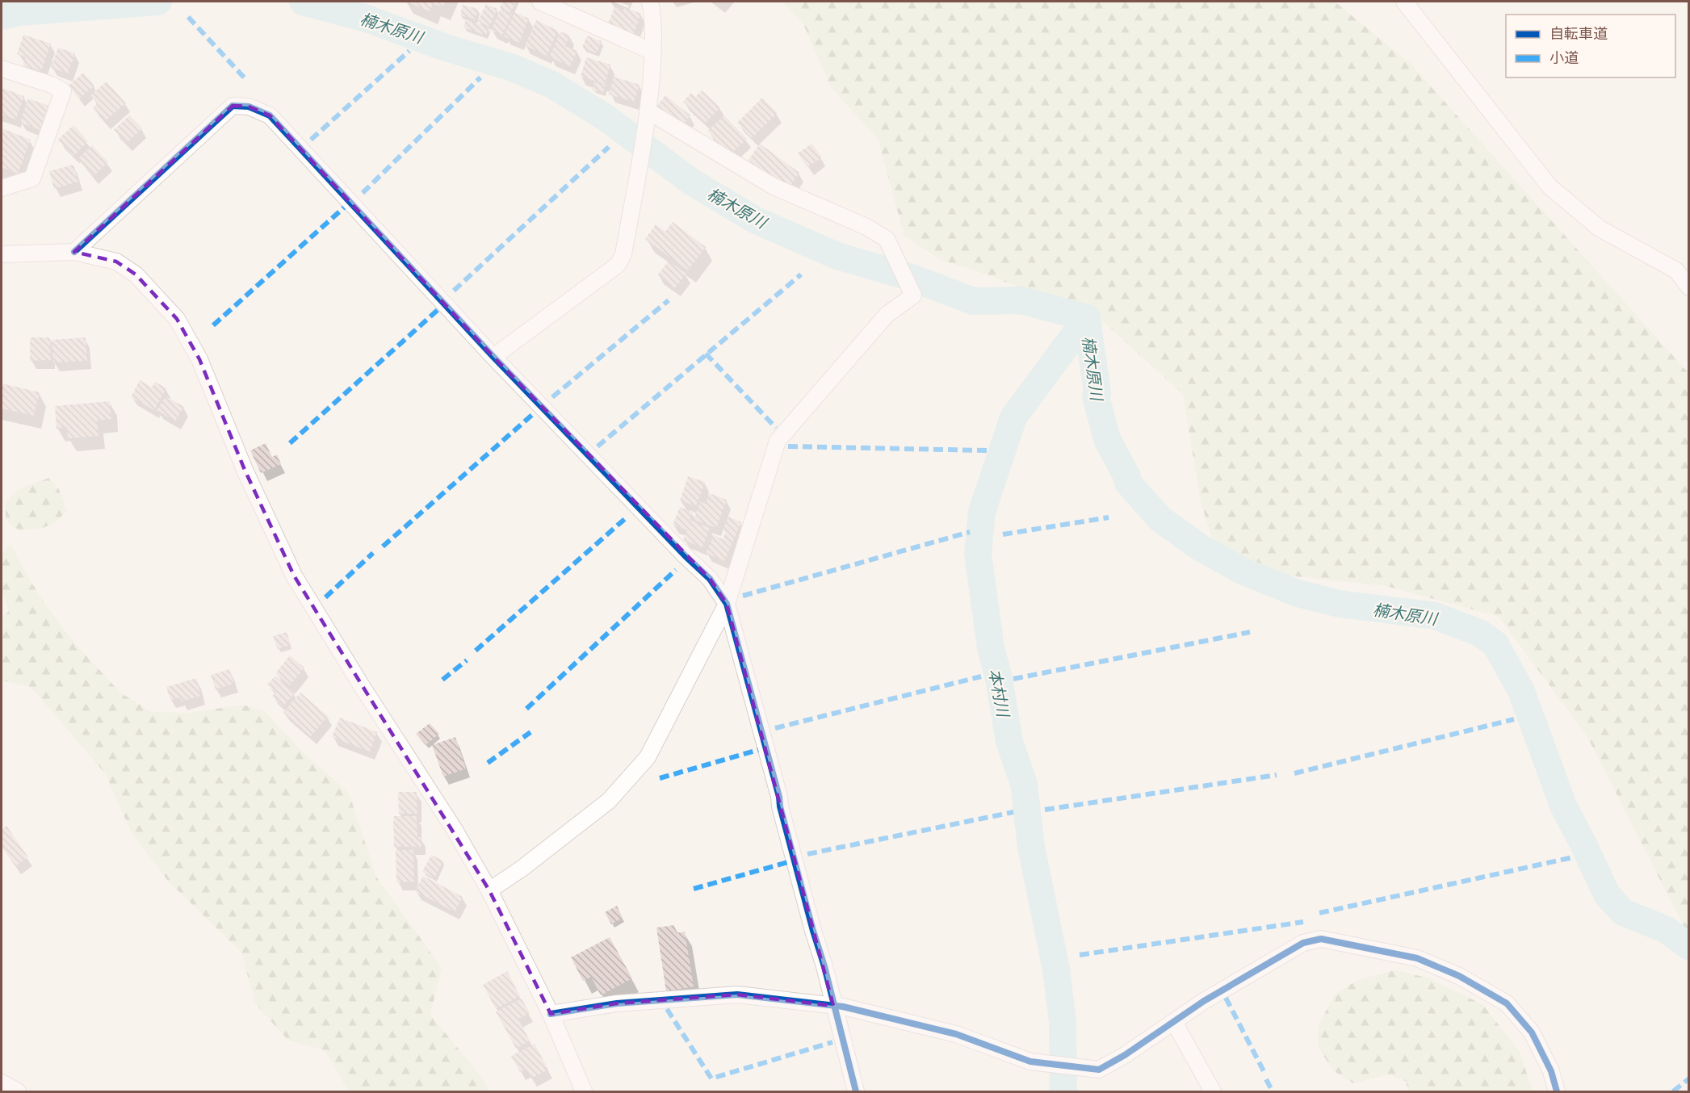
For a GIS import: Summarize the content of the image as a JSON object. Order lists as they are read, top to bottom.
{
  "water": ["楠木原川", "本村川"],
  "legend": ["自転車道", "小道"]
}
